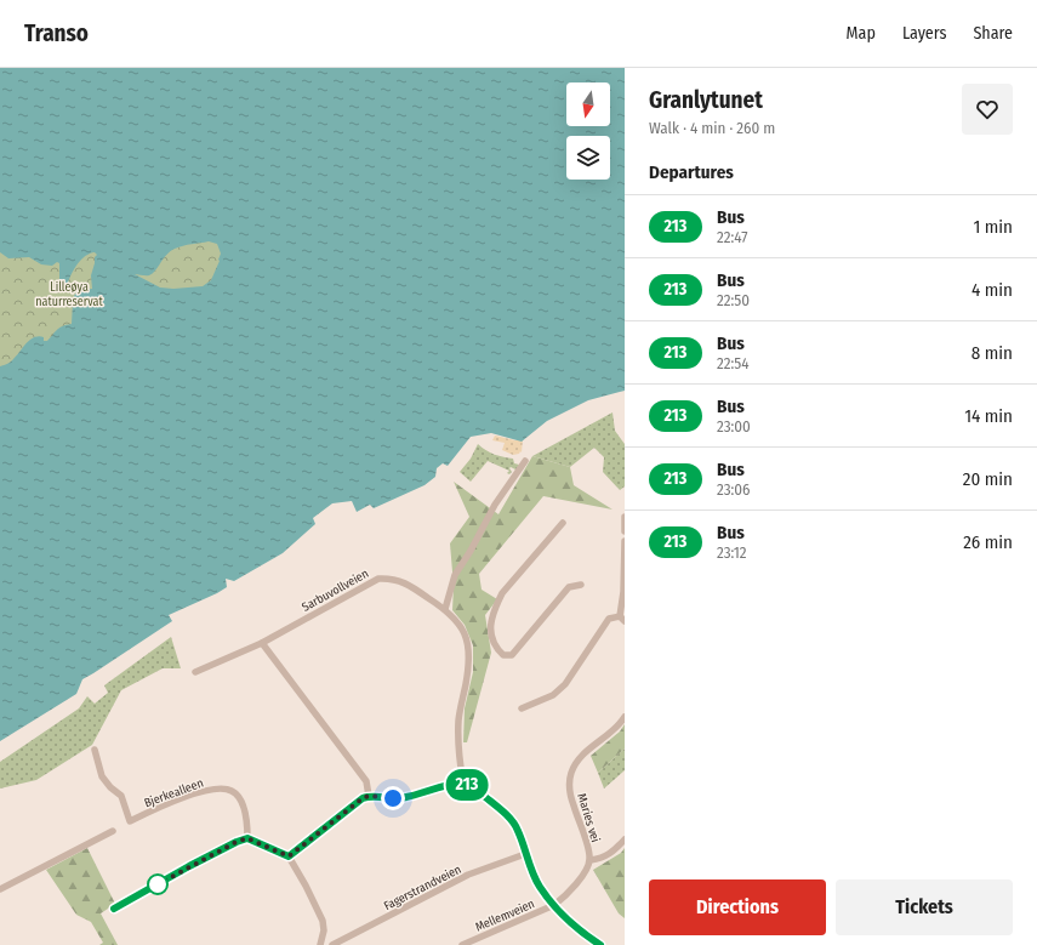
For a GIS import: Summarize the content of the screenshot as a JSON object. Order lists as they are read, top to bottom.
{
  "streets": {
    "street": [
      "Sarbuvollveien",
      "Bjerkealleen",
      "Maries vei",
      "Fagerstrandveien",
      "Mellemveien"
    ]
  },
  "crossings": [
    ["Maries vei", "Mellemveien"]
  ],
  "parks": ["Lilleøya naturreservat"],
  "lines": ["bus line 213"],
  "north": "bottom",
  "page": {
    "header": "Transo",
    "nav": ["Map", "Layers", "Share"],
    "on_map": "213",
    "heading": [
      ["Granlytunet", "Walk · 4 min · 260 m"],
      "Departures"
    ],
    "list": [
      {
        "mark": "213",
        "name": "Bus",
        "note": "22:47",
        "value": "1 min"
      },
      {
        "mark": "213",
        "name": "Bus",
        "note": "22:50",
        "value": "4 min"
      },
      {
        "mark": "213",
        "name": "Bus",
        "note": "22:54",
        "value": "8 min"
      },
      {
        "mark": "213",
        "name": "Bus",
        "note": "23:00",
        "value": "14 min"
      },
      {
        "mark": "213",
        "name": "Bus",
        "note": "23:06",
        "value": "20 min"
      },
      {
        "mark": "213",
        "name": "Bus",
        "note": "23:12",
        "value": "26 min"
      }
    ],
    "buttons": ["Directions", "Tickets"]
  }
}
